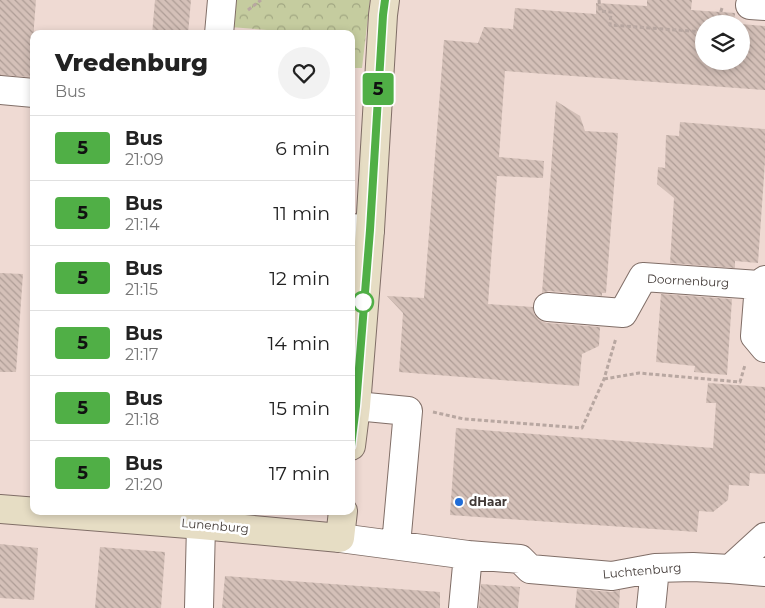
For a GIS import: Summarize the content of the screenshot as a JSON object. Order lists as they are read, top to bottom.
{
  "streets": {
    "street": ["Doornenburg", "Lunenburg", "Luchtenburg"]
  },
  "crossings": [
    ["Lunenburg", "Luchtenburg"]
  ],
  "places": ["dHaar"],
  "lines": ["bus line 5"],
  "page": {
    "on_map": "5",
    "heading": ["Vredenburg", "Bus"],
    "list": [
      {
        "mark": "5",
        "name": "Bus",
        "note": "21:09",
        "value": "6 min"
      },
      {
        "mark": "5",
        "name": "Bus",
        "note": "21:14",
        "value": "11 min"
      },
      {
        "mark": "5",
        "name": "Bus",
        "note": "21:15",
        "value": "12 min"
      },
      {
        "mark": "5",
        "name": "Bus",
        "note": "21:17",
        "value": "14 min"
      },
      {
        "mark": "5",
        "name": "Bus",
        "note": "21:18",
        "value": "15 min"
      },
      {
        "mark": "5",
        "name": "Bus",
        "note": "21:20",
        "value": "17 min"
      }
    ]
  }
}
